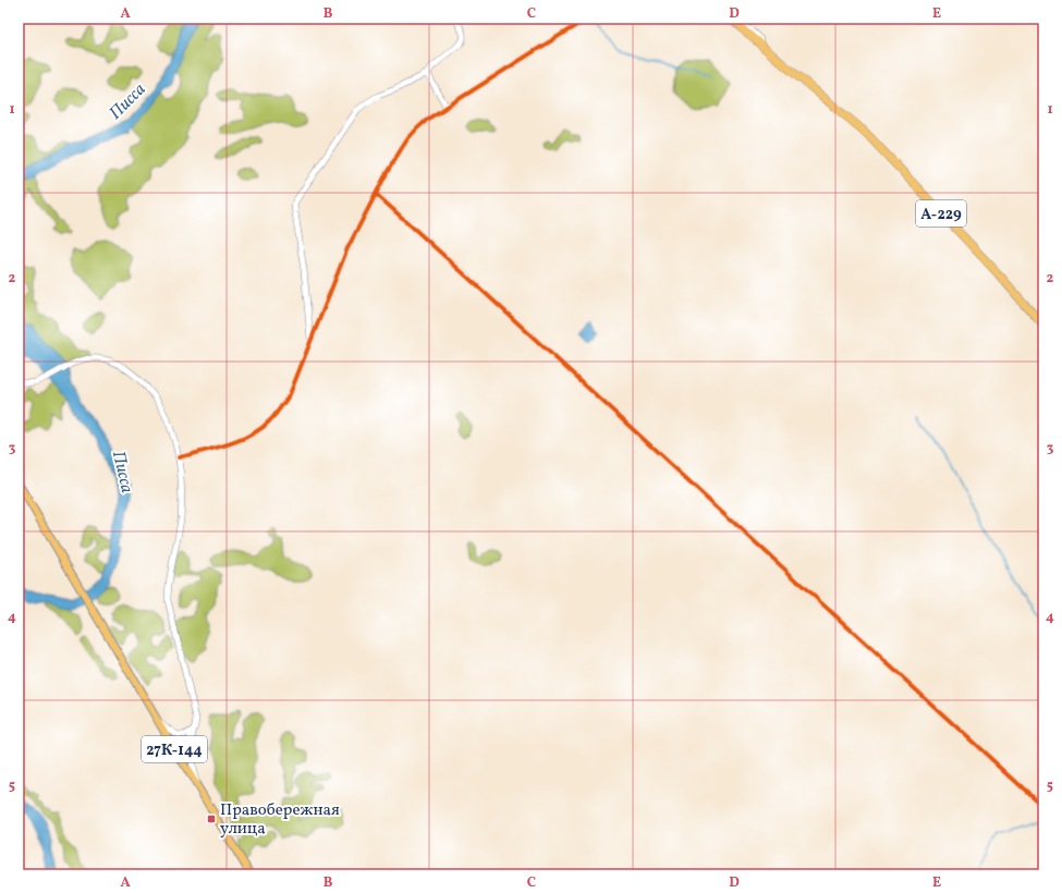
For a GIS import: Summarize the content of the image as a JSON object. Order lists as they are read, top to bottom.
{
  "streets": {
    "highway": ["А-229"],
    "main road": ["27К-144"]
  },
  "water": ["Писса"],
  "places": {
    "transit": ["Правобережная улица"]
  },
  "grid": {
    "columns": [
      "A",
      "B",
      "C",
      "D",
      "E"
    ],
    "rows": [
      "1",
      "2",
      "3",
      "4",
      "5"
    ]
  }
}
